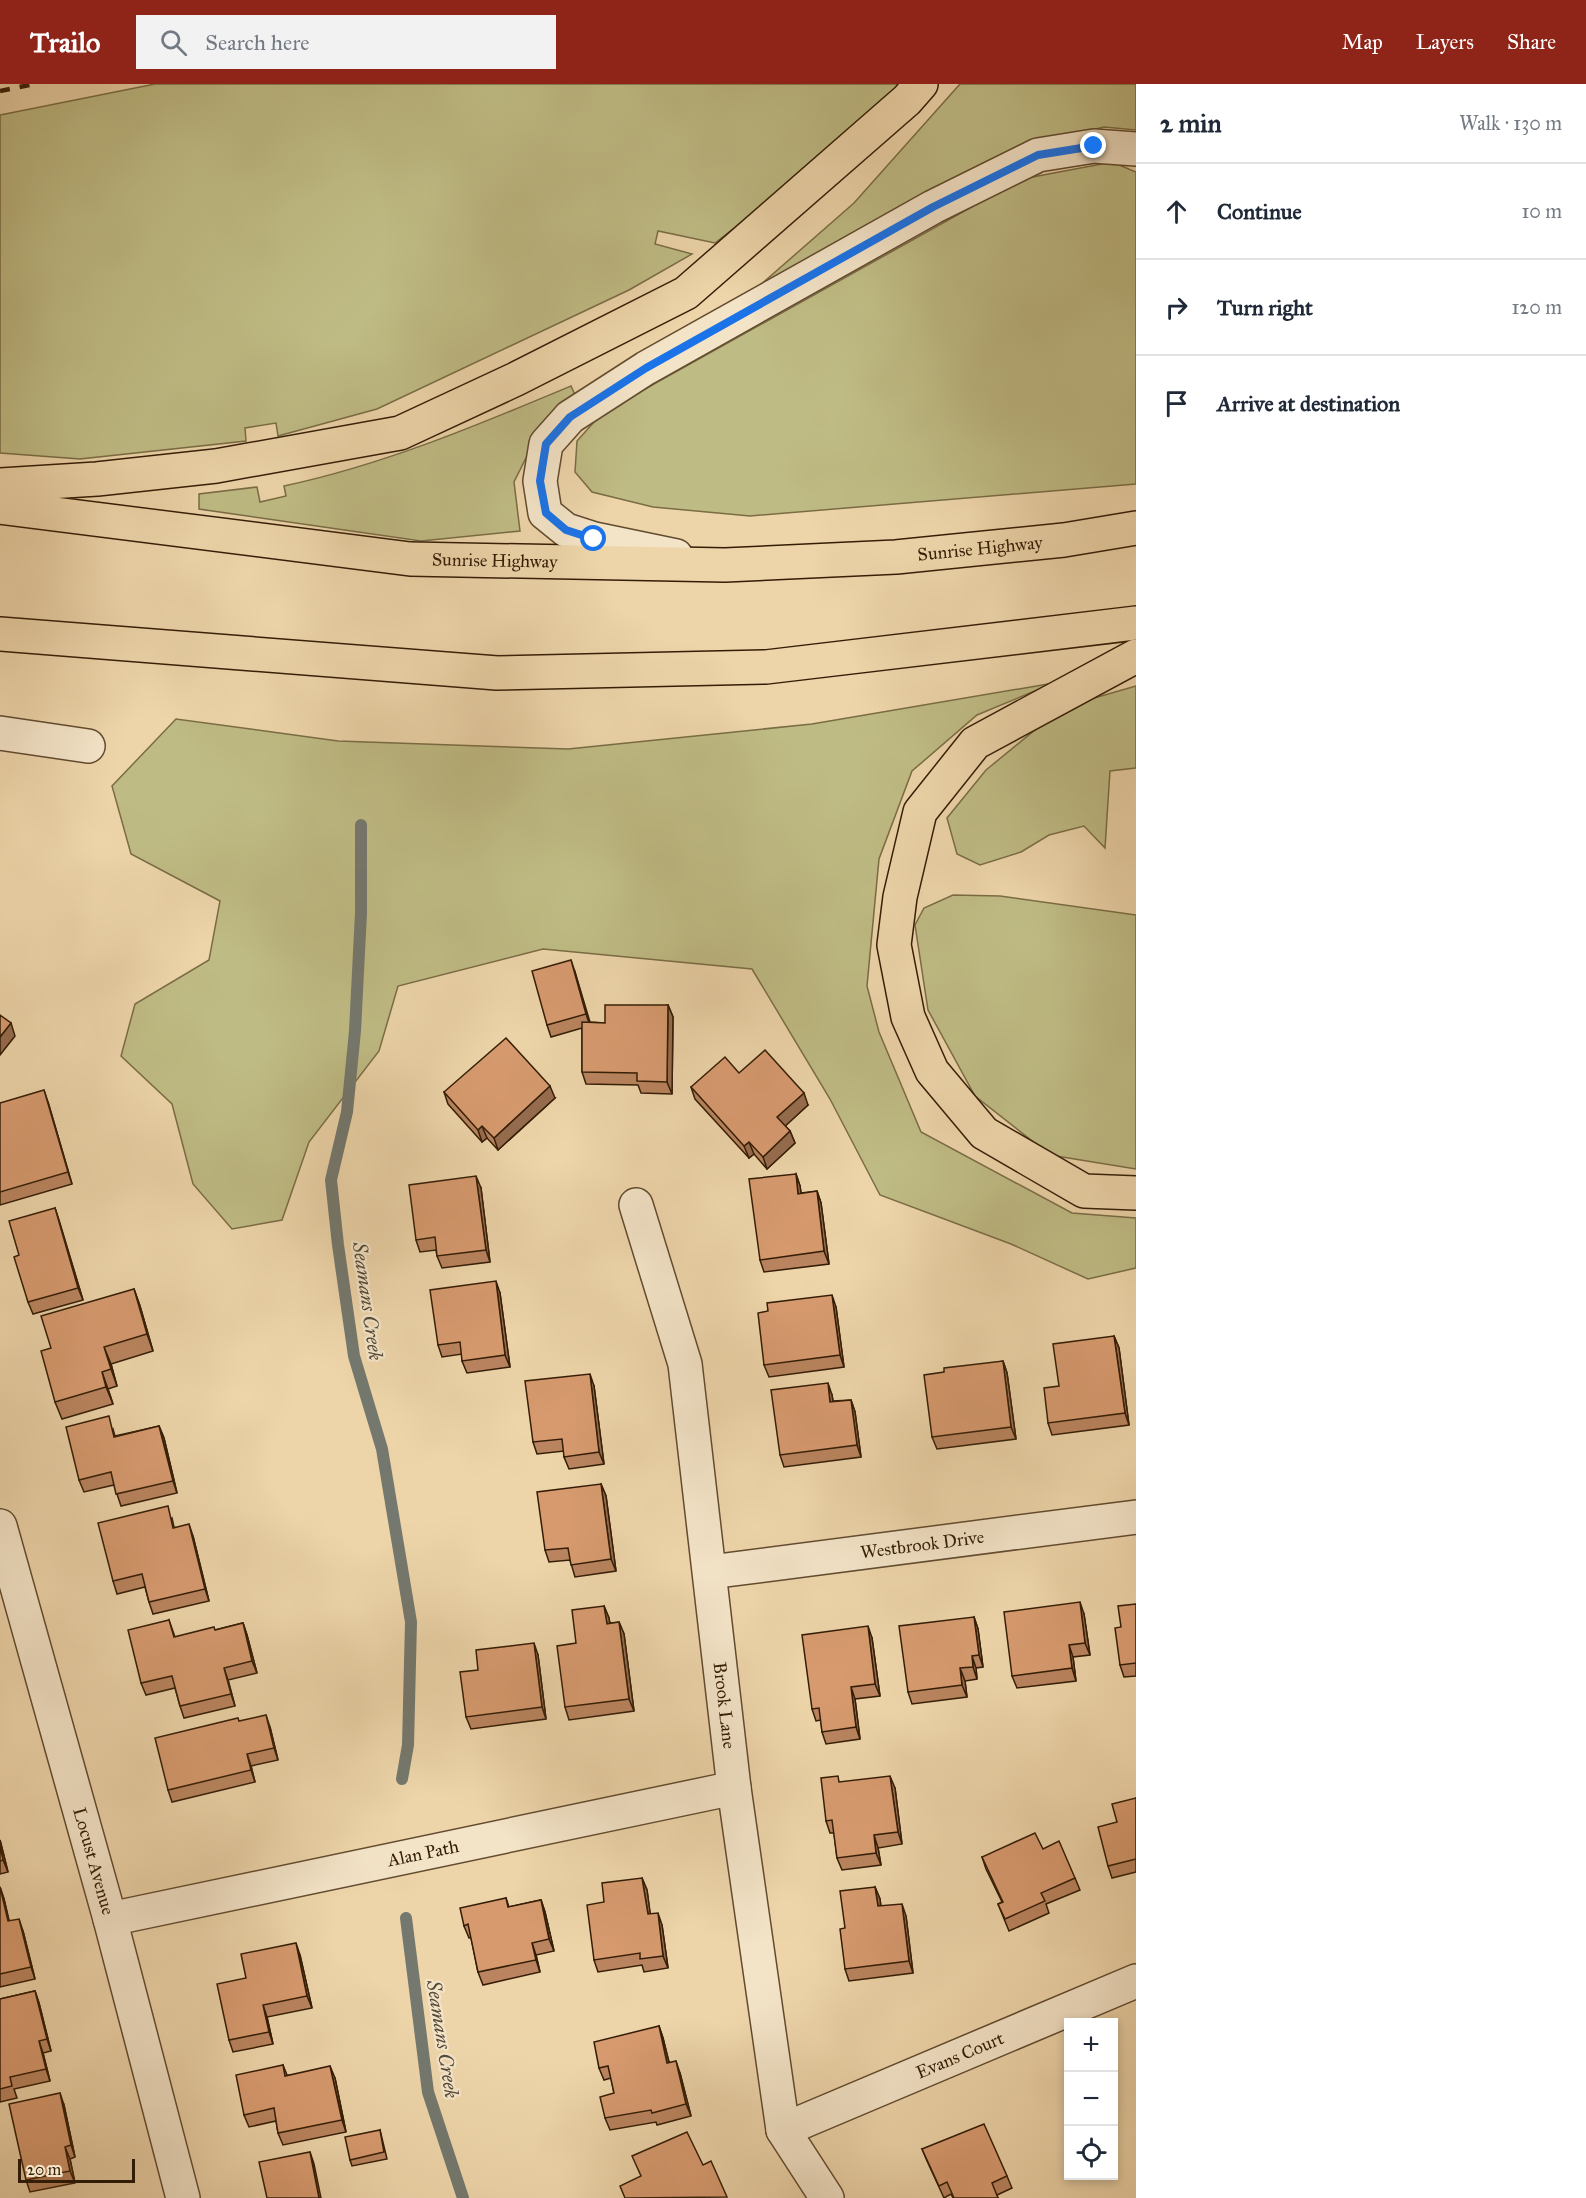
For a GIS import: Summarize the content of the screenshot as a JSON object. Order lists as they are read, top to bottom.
{
  "streets": {
    "highway": ["Sunrise Highway"],
    "street": [
      "Westbrook Drive",
      "Brook Lane",
      "Alan Path",
      "Locust Avenue",
      "Evans Court"
    ]
  },
  "crossings": [
    ["Westbrook Drive", "Brook Lane"],
    ["Brook Lane", "Alan Path"],
    ["Brook Lane", "Evans Court"],
    ["Alan Path", "Locust Avenue"]
  ],
  "water": ["Seamans Creek"],
  "scale_bar": "20 m",
  "page": {
    "header": "Trailo",
    "search": "Search here",
    "nav": ["Map", "Layers", "Share"],
    "heading": ["2 min", "Walk · 130 m"],
    "list": [
      ["Continue", "10 m"],
      ["Turn right", "120 m"],
      "Arrive at destination"
    ],
    "map_buttons": ["+", "−"],
    "scale": "20 m"
  }
}
